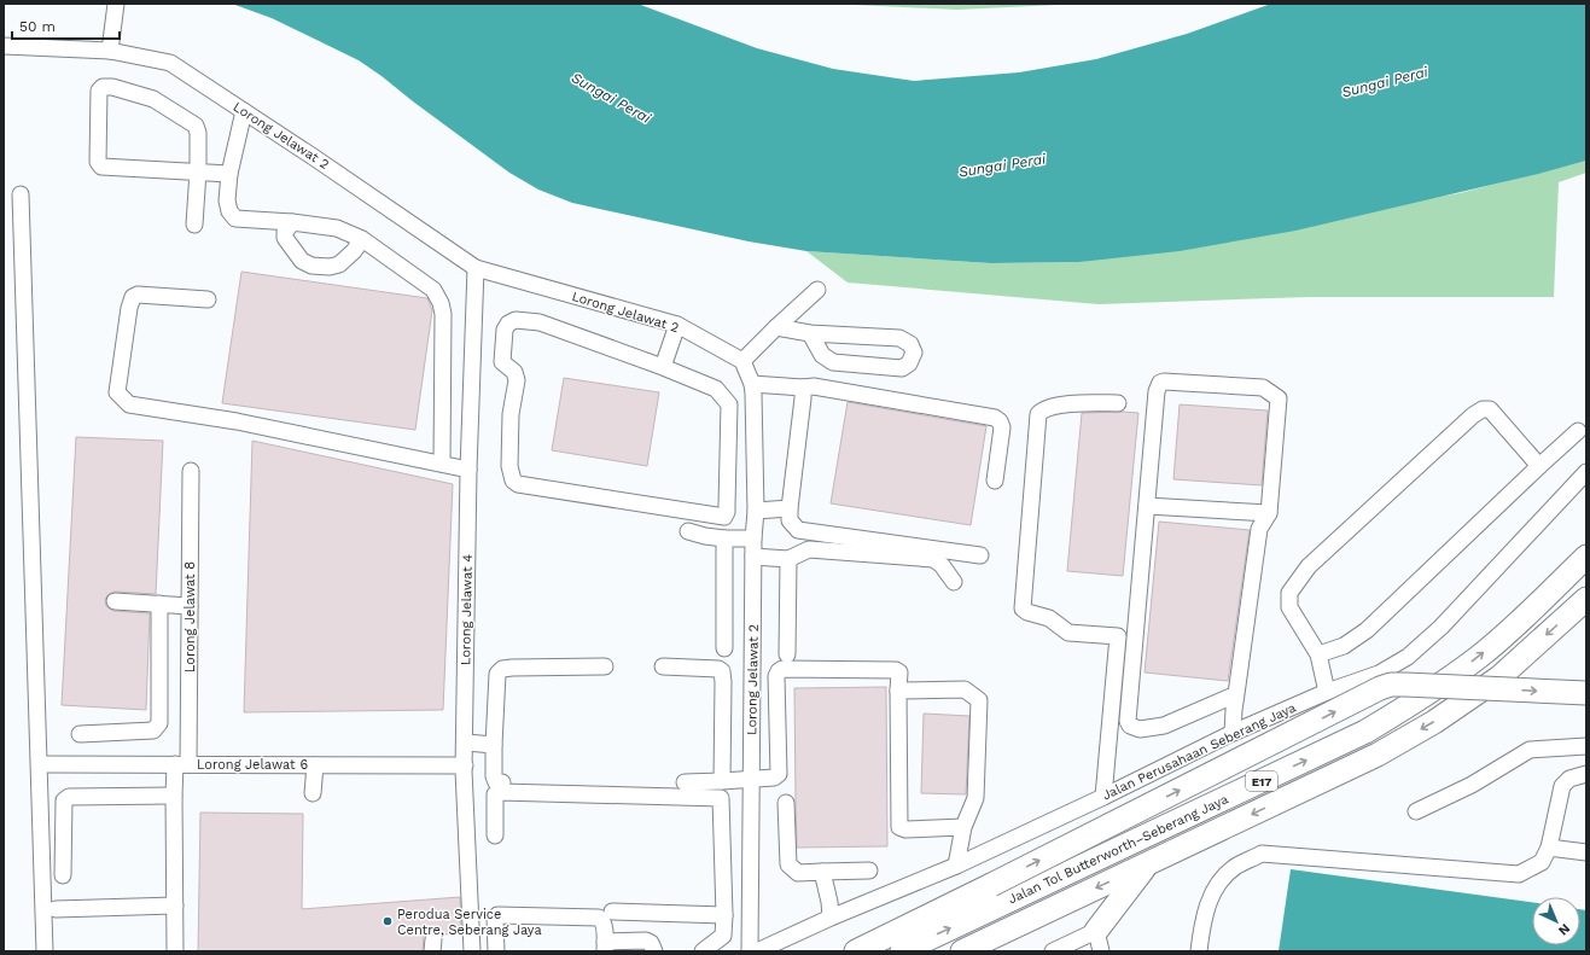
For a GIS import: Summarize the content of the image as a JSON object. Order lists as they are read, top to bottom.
{
  "streets": {
    "highway": ["E17", "Jalan Tol Butterworth–Seberang Jaya"],
    "street": [
      "Lorong Jelawat 2",
      "Lorong Jelawat 4",
      "Lorong Jelawat 8",
      "Jalan Perusahaan Seberang Jaya",
      "Lorong Jelawat 6"
    ]
  },
  "crossings": [
    ["Lorong Jelawat 2", "Lorong Jelawat 4"],
    ["Lorong Jelawat 4", "Lorong Jelawat 6"],
    ["Lorong Jelawat 8", "Lorong Jelawat 6"]
  ],
  "water": ["Sungai Perai"],
  "places": ["Perodua Service Centre, Seberang Jaya"],
  "scale_bar": "50 m",
  "north": "bottom right"
}
